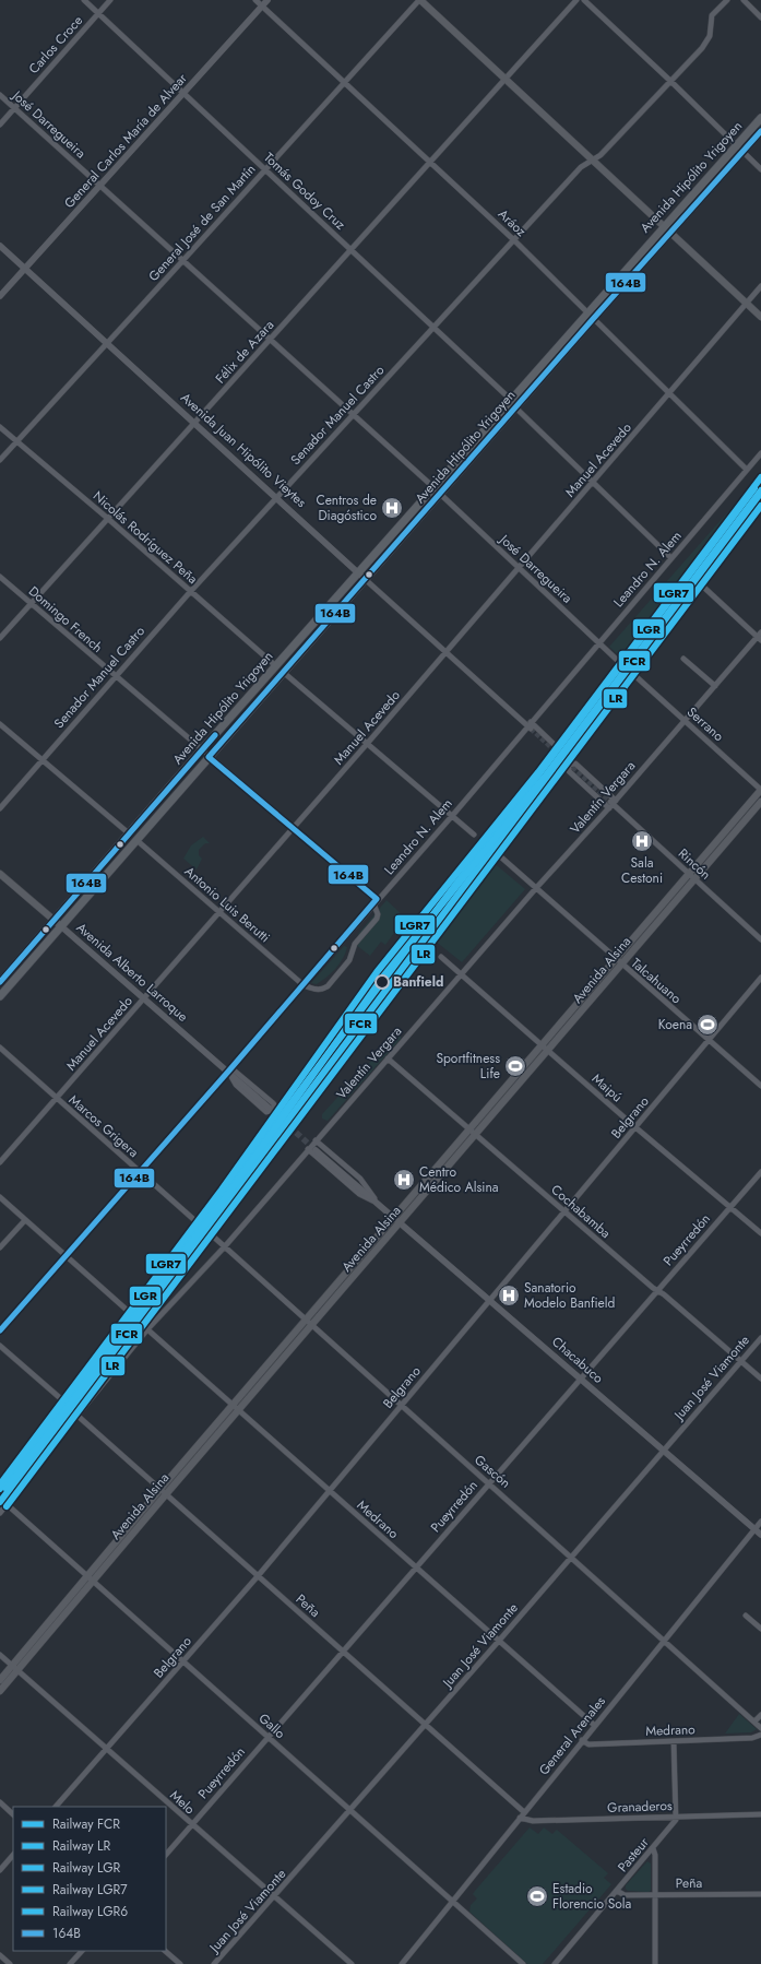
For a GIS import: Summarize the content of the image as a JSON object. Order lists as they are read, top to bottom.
{
  "streets": {
    "main road": ["Avenida Hipólito Yrigoyen", "Avenida Alsina", "Avenida Alberto Larroque"],
    "street": [
      "Carlos Croce",
      "José Darregueira",
      "General Carlos María de Alvear",
      "Tomás Godoy Cruz",
      "General José de San Martín",
      "Aráoz",
      "Félix de Azara",
      "Senador Manuel Castro",
      "Avenida Juan Hipólito Vieytes",
      "Manuel Acevedo",
      "Nicolás Rodríguez Peña",
      "Leandro N. Alem",
      "Domingo French",
      "Serrano",
      "Valentín Vergara",
      "Rincón",
      "Antonio Luis Berutti",
      "Talcahuano",
      "Maipú",
      "Belgrano",
      "Marcos Grigera",
      "Cochabamba",
      "Pueyrredón",
      "Chacabuco",
      "Juan José Viamonte",
      "Gascón",
      "Medrano",
      "Peña",
      "Gallo",
      "General Arenales",
      "Melo",
      "Granaderos",
      "Pasteur"
    ]
  },
  "crossings": [
    ["Carlos Croce", "José Darregueira"],
    ["Carlos Croce", "Tomás Godoy Cruz"],
    ["José Darregueira", "General Carlos María de Alvear"],
    ["José Darregueira", "Avenida Hipólito Yrigoyen"],
    ["José Darregueira", "General José de San Martín"],
    ["José Darregueira", "Félix de Azara"],
    ["José Darregueira", "Senador Manuel Castro"],
    ["José Darregueira", "Manuel Acevedo"],
    ["José Darregueira", "Leandro N. Alem"],
    ["General Carlos María de Alvear", "Tomás Godoy Cruz"],
    ["General Carlos María de Alvear", "Aráoz"],
    ["General Carlos María de Alvear", "Avenida Juan Hipólito Vieytes"],
    ["Avenida Hipólito Yrigoyen", "Tomás Godoy Cruz"],
    ["Avenida Hipólito Yrigoyen", "Aráoz"],
    ["Avenida Hipólito Yrigoyen", "Avenida Juan Hipólito Vieytes"],
    ["Avenida Hipólito Yrigoyen", "Nicolás Rodríguez Peña"],
    ["Avenida Hipólito Yrigoyen", "Domingo French"],
    ["Avenida Hipólito Yrigoyen", "Antonio Luis Berutti"],
    ["Avenida Hipólito Yrigoyen", "Avenida Alberto Larroque"],
    ["Tomás Godoy Cruz", "General José de San Martín"],
    ["Tomás Godoy Cruz", "Félix de Azara"],
    ["Tomás Godoy Cruz", "Senador Manuel Castro"],
    ["General José de San Martín", "Aráoz"],
    ["General José de San Martín", "Avenida Juan Hipólito Vieytes"],
    ["General José de San Martín", "Nicolás Rodríguez Peña"],
    ["Aráoz", "Félix de Azara"],
    ["Aráoz", "Senador Manuel Castro"],
    ["Aráoz", "Manuel Acevedo"],
    ["Aráoz", "Leandro N. Alem"],
    ["Félix de Azara", "Avenida Juan Hipólito Vieytes"],
    ["Félix de Azara", "Nicolás Rodríguez Peña"],
    ["Félix de Azara", "Domingo French"],
    ["Senador Manuel Castro", "Avenida Juan Hipólito Vieytes"],
    ["Senador Manuel Castro", "Nicolás Rodríguez Peña"],
    ["Senador Manuel Castro", "Domingo French"],
    ["Avenida Juan Hipólito Vieytes", "Manuel Acevedo"],
    ["Avenida Juan Hipólito Vieytes", "Leandro N. Alem"],
    ["Manuel Acevedo", "Domingo French"],
    ["Manuel Acevedo", "Antonio Luis Berutti"],
    ["Manuel Acevedo", "Avenida Alberto Larroque"],
    ["Manuel Acevedo", "Marcos Grigera"],
    ["Leandro N. Alem", "Domingo French"],
    ["Leandro N. Alem", "Antonio Luis Berutti"],
    ["Leandro N. Alem", "Avenida Alberto Larroque"],
    ["Leandro N. Alem", "Marcos Grigera"],
    ["Serrano", "Valentín Vergara"],
    ["Serrano", "Avenida Alsina"],
    ["Valentín Vergara", "Rincón"],
    ["Valentín Vergara", "Talcahuano"],
    ["Valentín Vergara", "Maipú"],
    ["Valentín Vergara", "Cochabamba"],
    ["Valentín Vergara", "Chacabuco"],
    ["Valentín Vergara", "Gascón"],
    ["Valentín Vergara", "Medrano"],
    ["Valentín Vergara", "Peña"],
    ["Valentín Vergara", "Gallo"],
    ["Rincón", "Avenida Alsina"],
    ["Avenida Alsina", "Talcahuano"],
    ["Avenida Alsina", "Maipú"],
    ["Avenida Alsina", "Cochabamba"],
    ["Avenida Alsina", "Chacabuco"],
    ["Avenida Alsina", "Gascón"],
    ["Avenida Alsina", "Medrano"],
    ["Avenida Alsina", "Peña"],
    ["Avenida Alsina", "Gallo"],
    ["Avenida Alsina", "Melo"],
    ["Talcahuano", "Belgrano"],
    ["Maipú", "Belgrano"],
    ["Maipú", "Pueyrredón"],
    ["Belgrano", "Cochabamba"],
    ["Belgrano", "Chacabuco"],
    ["Belgrano", "Gascón"],
    ["Belgrano", "Medrano"],
    ["Belgrano", "Peña"],
    ["Belgrano", "Gallo"],
    ["Belgrano", "Melo"],
    ["Cochabamba", "Pueyrredón"],
    ["Cochabamba", "Juan José Viamonte"],
    ["Pueyrredón", "Chacabuco"],
    ["Pueyrredón", "Gascón"],
    ["Pueyrredón", "Medrano"],
    ["Pueyrredón", "Peña"],
    ["Pueyrredón", "Gallo"],
    ["Pueyrredón", "Melo"],
    ["Chacabuco", "Juan José Viamonte"],
    ["Chacabuco", "General Arenales"],
    ["Juan José Viamonte", "Gascón"],
    ["Juan José Viamonte", "Medrano"],
    ["Juan José Viamonte", "Peña"],
    ["Juan José Viamonte", "Gallo"],
    ["Juan José Viamonte", "Melo"],
    ["Gascón", "General Arenales"],
    ["Medrano", "General Arenales"],
    ["Peña", "General Arenales"],
    ["Peña", "Pasteur"],
    ["Gallo", "General Arenales"],
    ["General Arenales", "Granaderos"],
    ["Granaderos", "Pasteur"]
  ],
  "places": {
    "hospital": [
      "Centros de Diagóstico",
      "Sala Cestoni",
      "Centro Médico Alsina",
      "Sanatorio Modelo Banfield"
    ],
    "other": ["Banfield"],
    "sports": ["Koena", "Sportfitness Life", "Estadio Florencio Sola"]
  },
  "lines": [
    "transit line 164B",
    "rail line LGR7",
    "rail line LGR",
    "rail line LGR6",
    "rail line FCR",
    "rail line LR"
  ],
  "legend": [
    "Railway FCR",
    "Railway LR",
    "Railway LGR",
    "Railway LGR7",
    "Railway LGR6",
    "164B"
  ]
}
